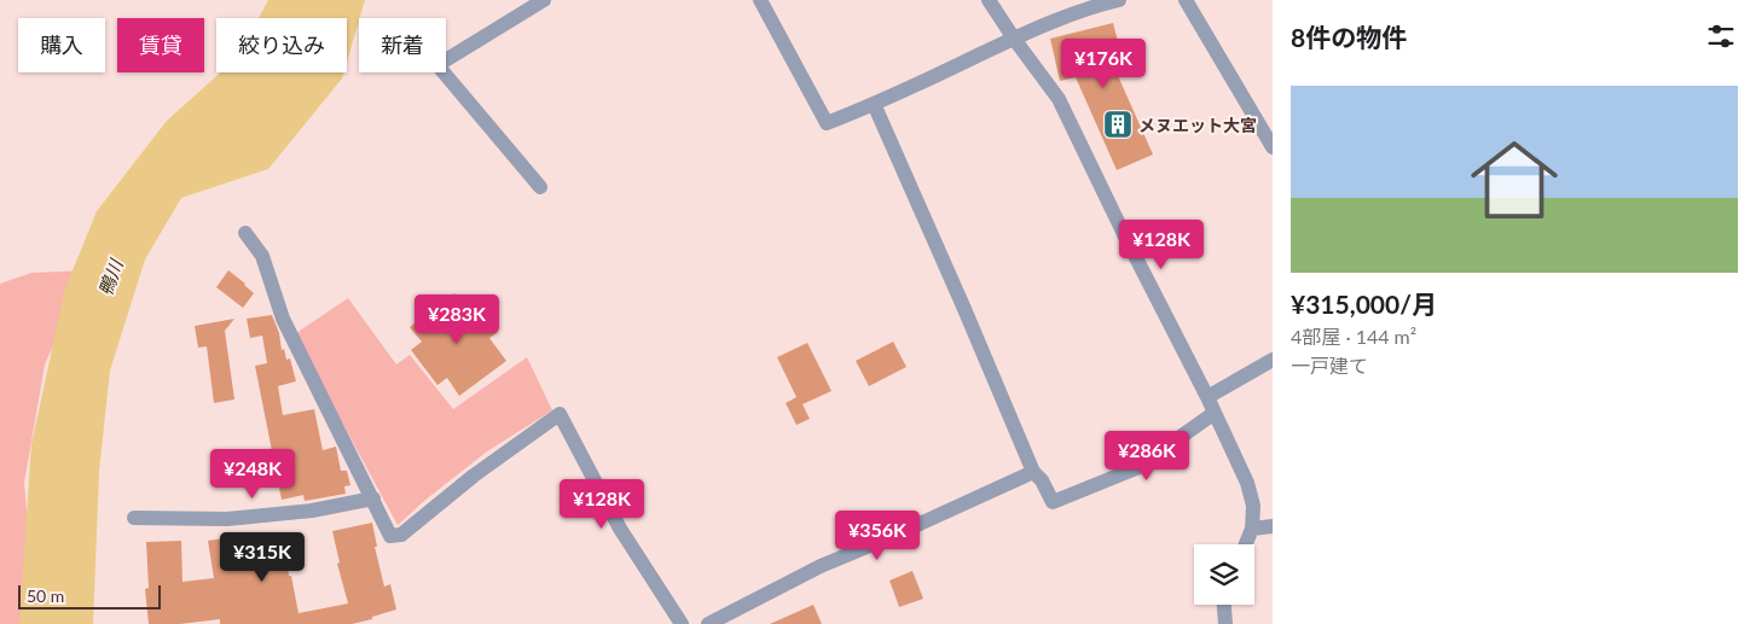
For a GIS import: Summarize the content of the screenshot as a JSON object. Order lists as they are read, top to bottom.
{
  "water": ["鴨川"],
  "places": {
    "building": ["メヌエット大宮"]
  },
  "scale_bar": "50 m",
  "page": {
    "heading": "8件の物件",
    "chip": [
      "購入",
      "賃貸",
      "絞り込み",
      "新着"
    ],
    "price": [
      "¥176K",
      "¥128K",
      "¥283K",
      "¥286K",
      "¥248K",
      "¥128K",
      "¥356K",
      "¥315K"
    ],
    "list": [
      {
        "name": "¥315,000/月",
        "note": "4部屋 · 144 m² · 一戸建て"
      }
    ],
    "scale": "50 m"
  }
}
